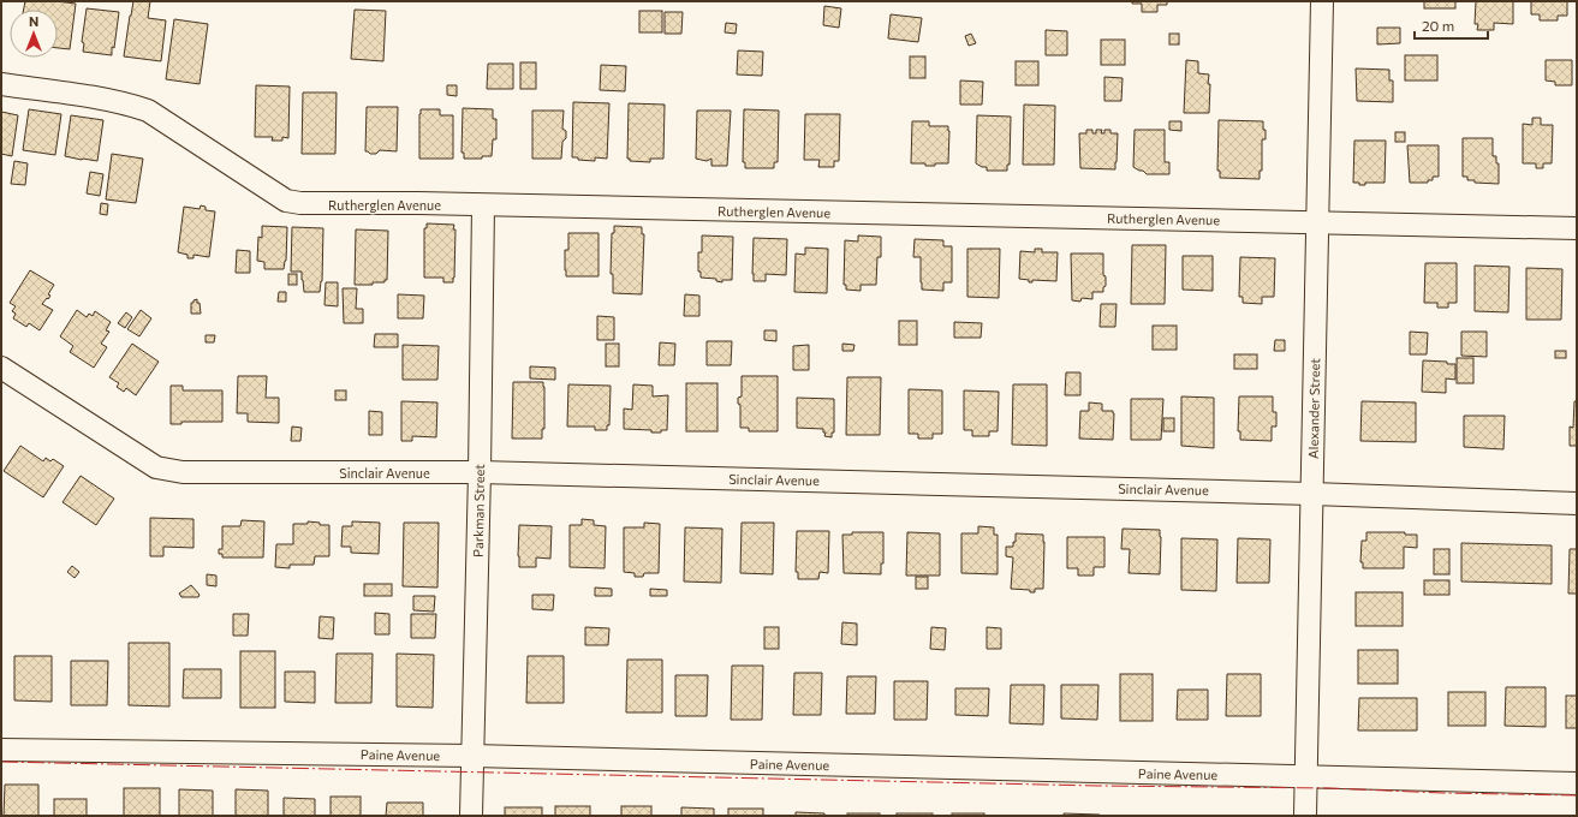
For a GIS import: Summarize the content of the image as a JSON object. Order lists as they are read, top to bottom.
{
  "streets": {
    "street": [
      "Rutherglen Avenue",
      "Alexander Street",
      "Sinclair Avenue",
      "Parkman Street",
      "Paine Avenue"
    ]
  },
  "crossings": [
    ["Rutherglen Avenue", "Alexander Street"],
    ["Rutherglen Avenue", "Parkman Street"],
    ["Alexander Street", "Sinclair Avenue"],
    ["Alexander Street", "Paine Avenue"],
    ["Sinclair Avenue", "Parkman Street"],
    ["Parkman Street", "Paine Avenue"]
  ],
  "scale_bar": "20 m",
  "north": "top"
}
